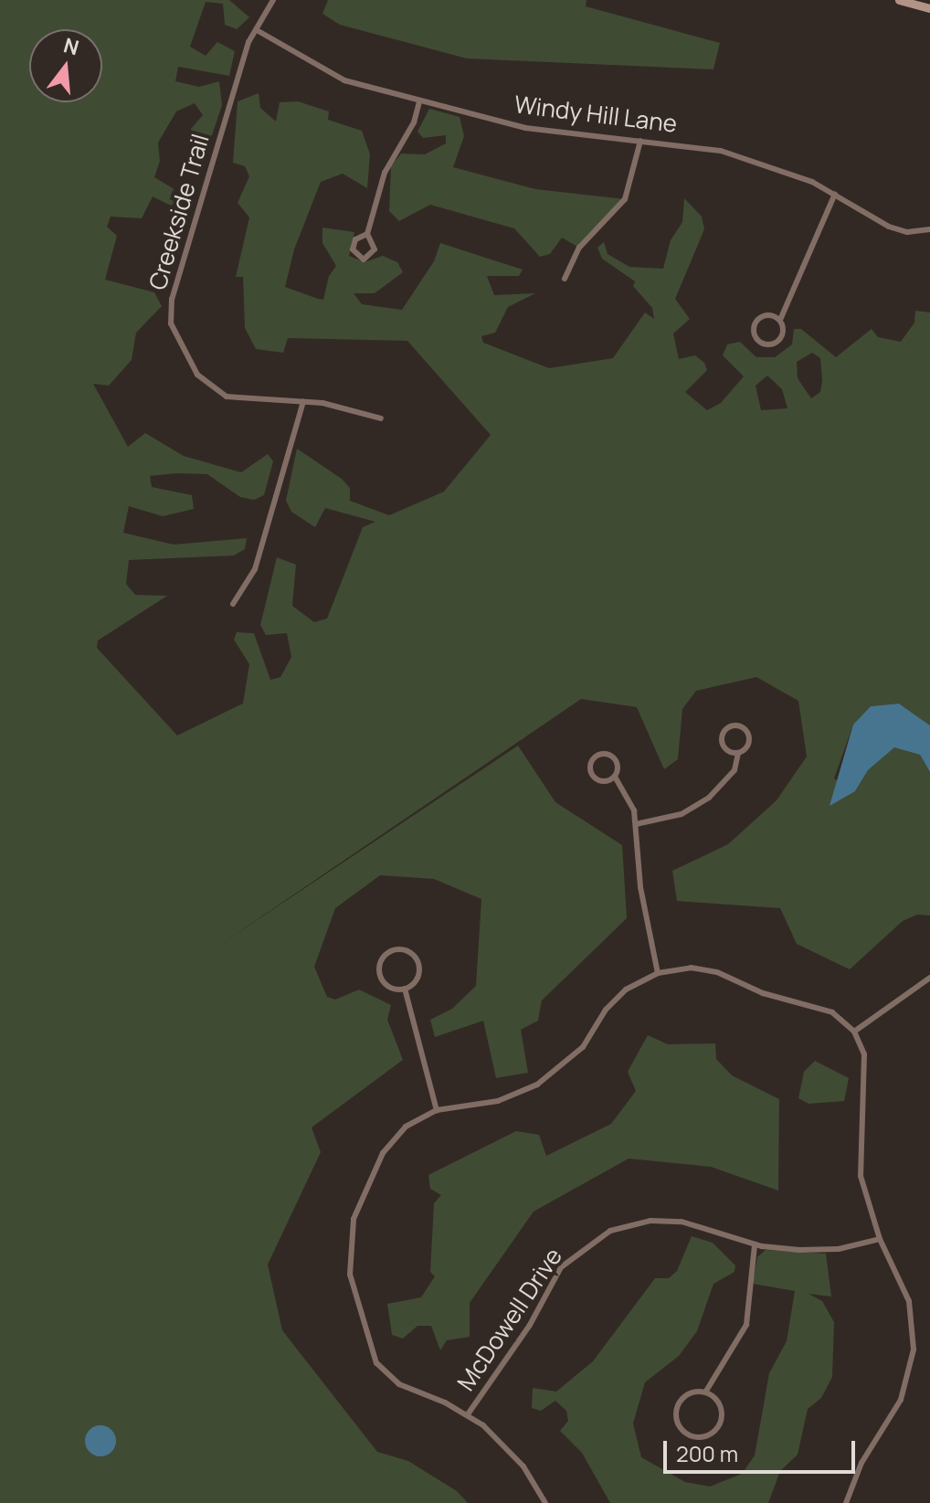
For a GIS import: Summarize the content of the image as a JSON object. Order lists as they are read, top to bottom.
{
  "streets": {
    "street": ["Windy Hill Lane", "Creekside Trail", "McDowell Drive"]
  },
  "crossings": [
    ["Windy Hill Lane", "Creekside Trail"]
  ],
  "scale_bar": "200 m",
  "north": "top"
}
